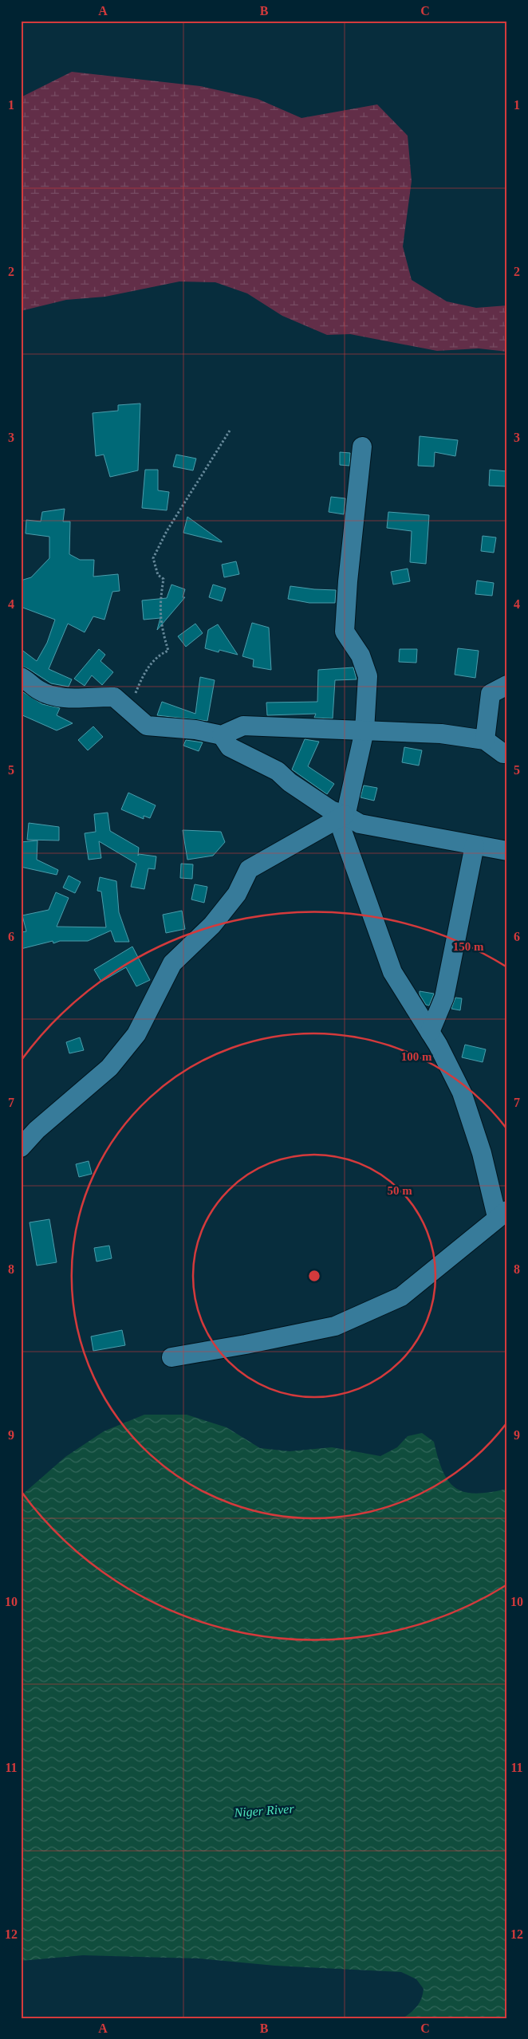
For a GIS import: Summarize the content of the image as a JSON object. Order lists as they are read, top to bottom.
{
  "water": ["Niger River"],
  "grid": {
    "columns": ["A", "B", "C"],
    "rows": [
      "1",
      "2",
      "3",
      "4",
      "5",
      "6",
      "7",
      "8",
      "9",
      "10",
      "11",
      "12"
    ]
  },
  "rings": ["150 m", "100 m", "50 m"]
}
